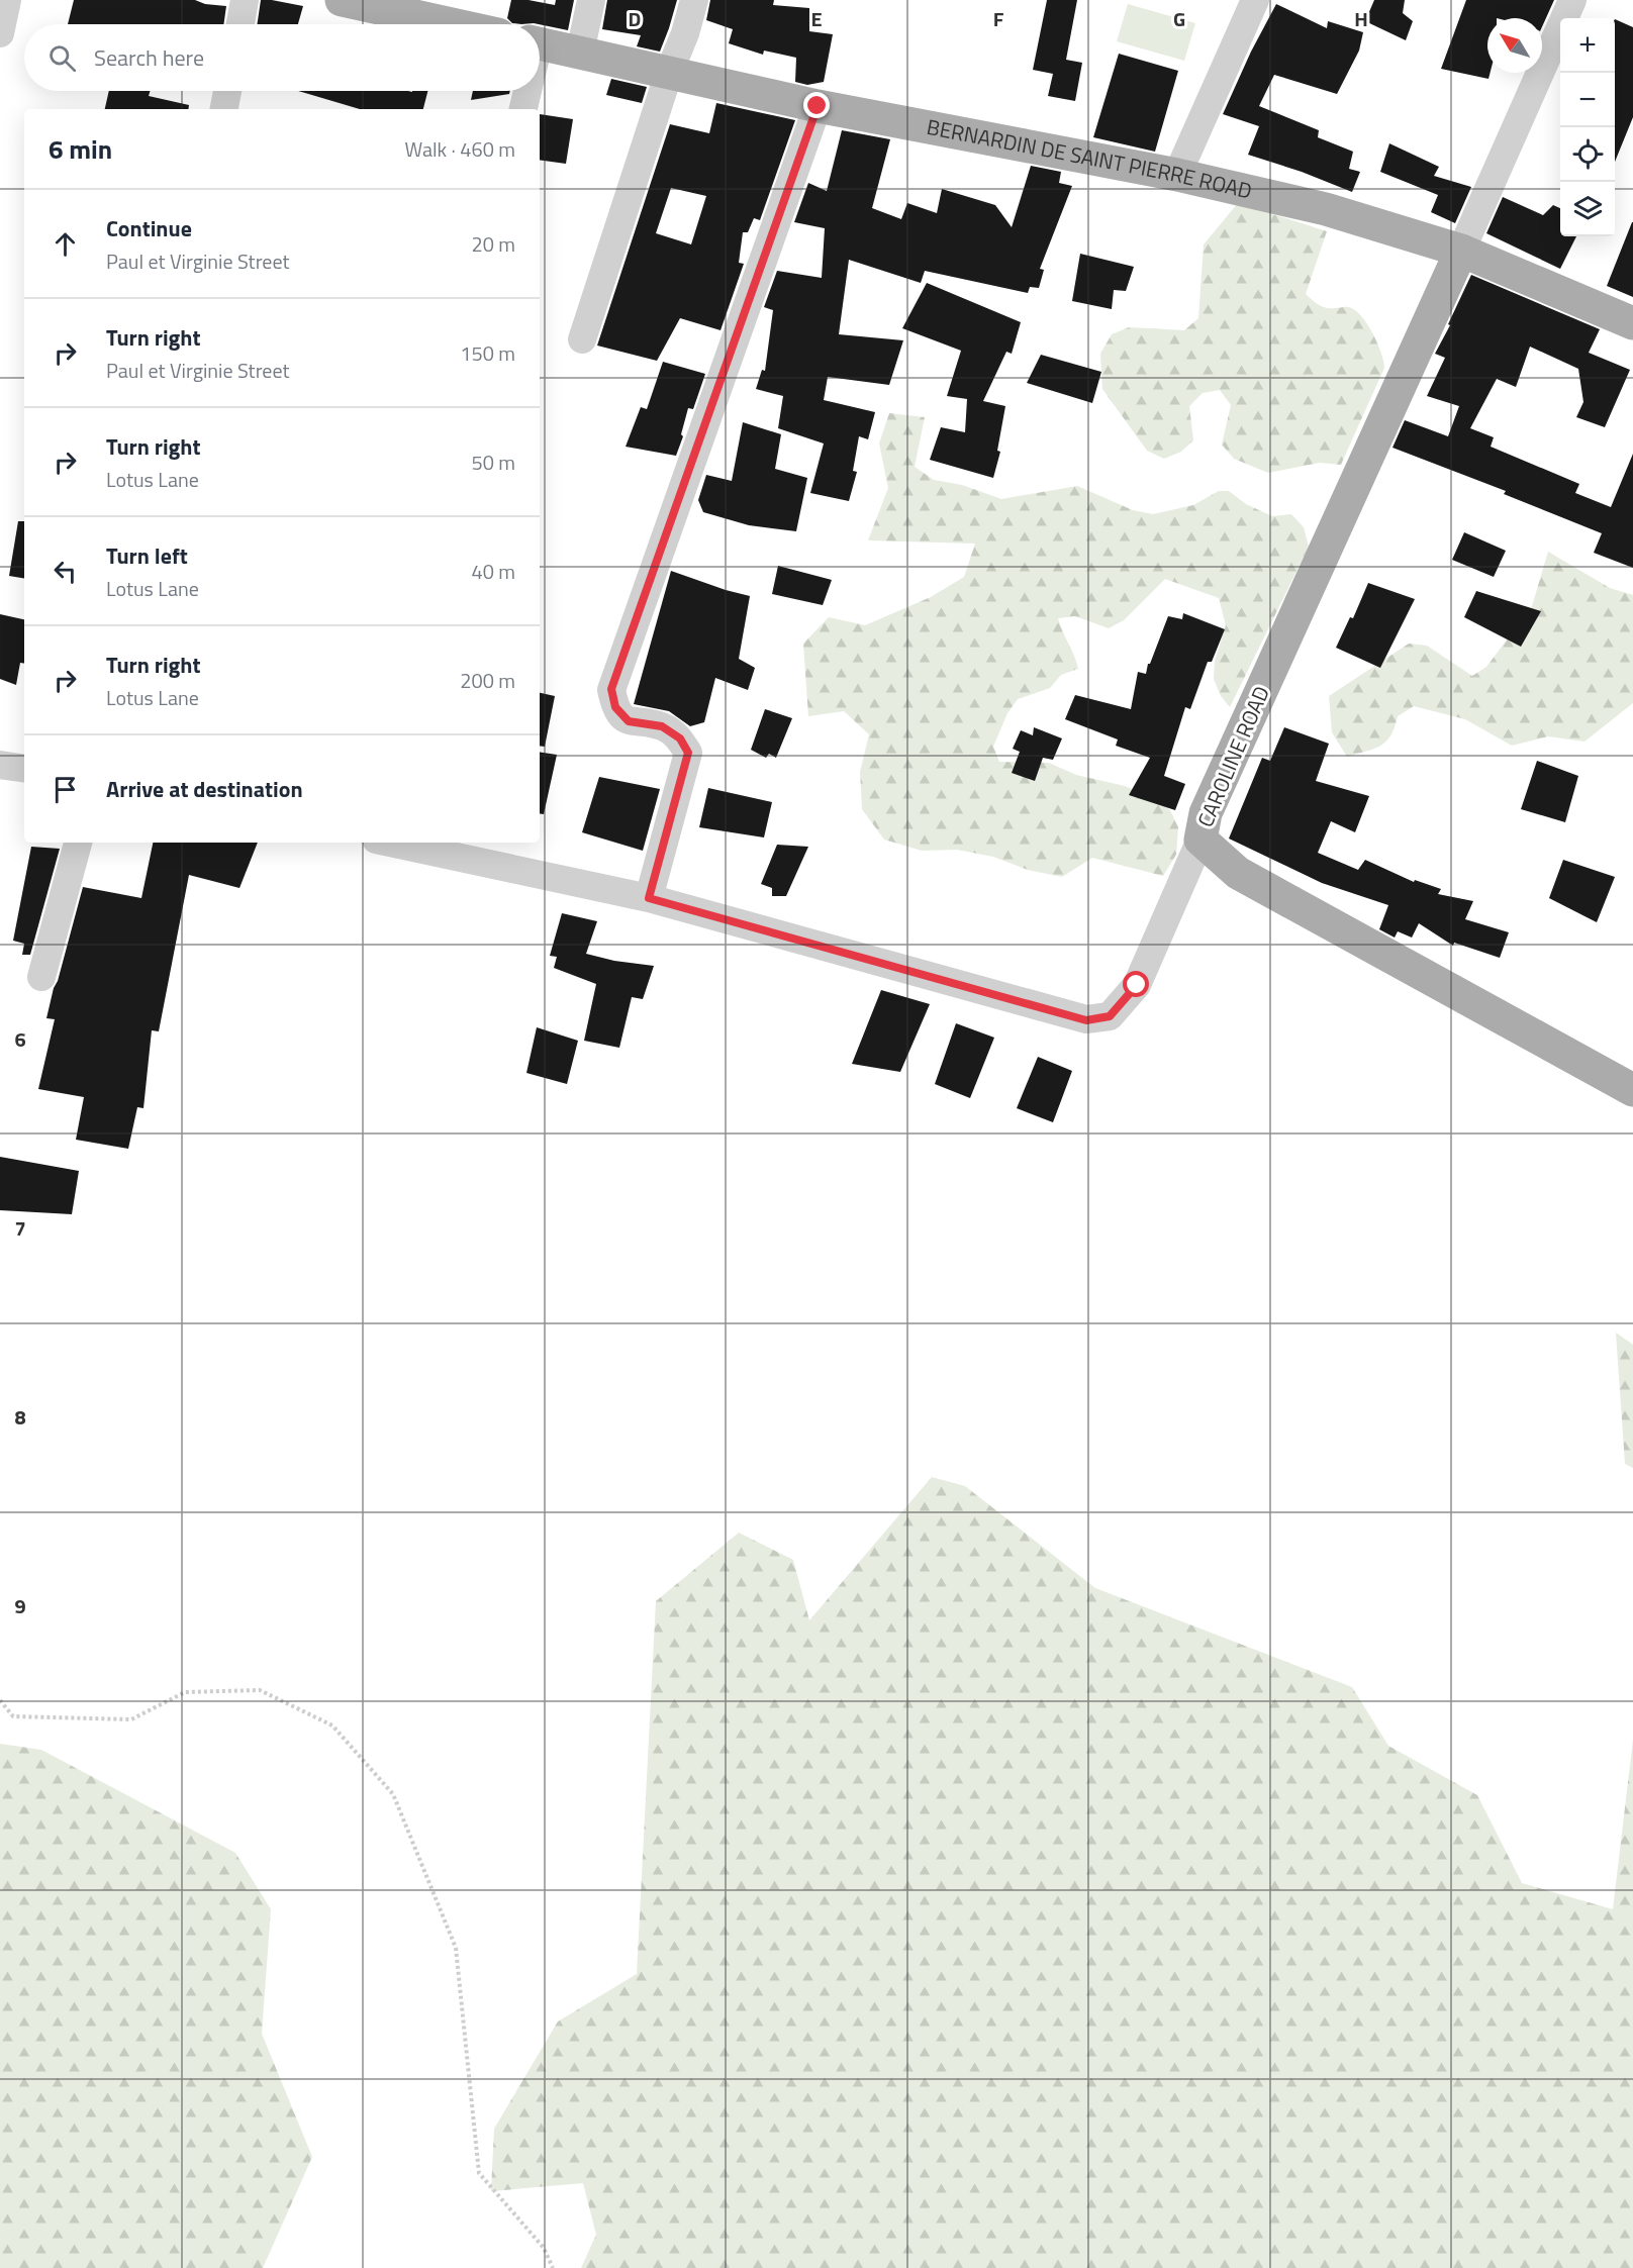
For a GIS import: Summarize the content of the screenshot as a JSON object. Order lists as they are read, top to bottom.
{
  "streets": {
    "main road": ["BERNARDIN DE SAINT PIERRE ROAD", "CAROLINE ROAD"]
  },
  "crossings": [
    ["BERNARDIN DE SAINT PIERRE ROAD", "CAROLINE ROAD"]
  ],
  "north": "top left",
  "page": {
    "map_buttons": ["+", "−"],
    "search": "Search here",
    "heading": ["6 min", "Walk · 460 m"],
    "list": [
      ["Continue", "Paul et Virginie Street", "20 m"],
      ["Turn right", "Paul et Virginie Street", "150 m"],
      ["Turn right", "Lotus Lane", "50 m"],
      ["Turn left", "Lotus Lane", "40 m"],
      ["Turn right", "Lotus Lane", "200 m"],
      "Arrive at destination"
    ]
  },
  "grid": {
    "columns": [
      "D",
      "E",
      "F",
      "G",
      "H"
    ],
    "rows": [
      "6",
      "7",
      "8",
      "9"
    ]
  }
}
